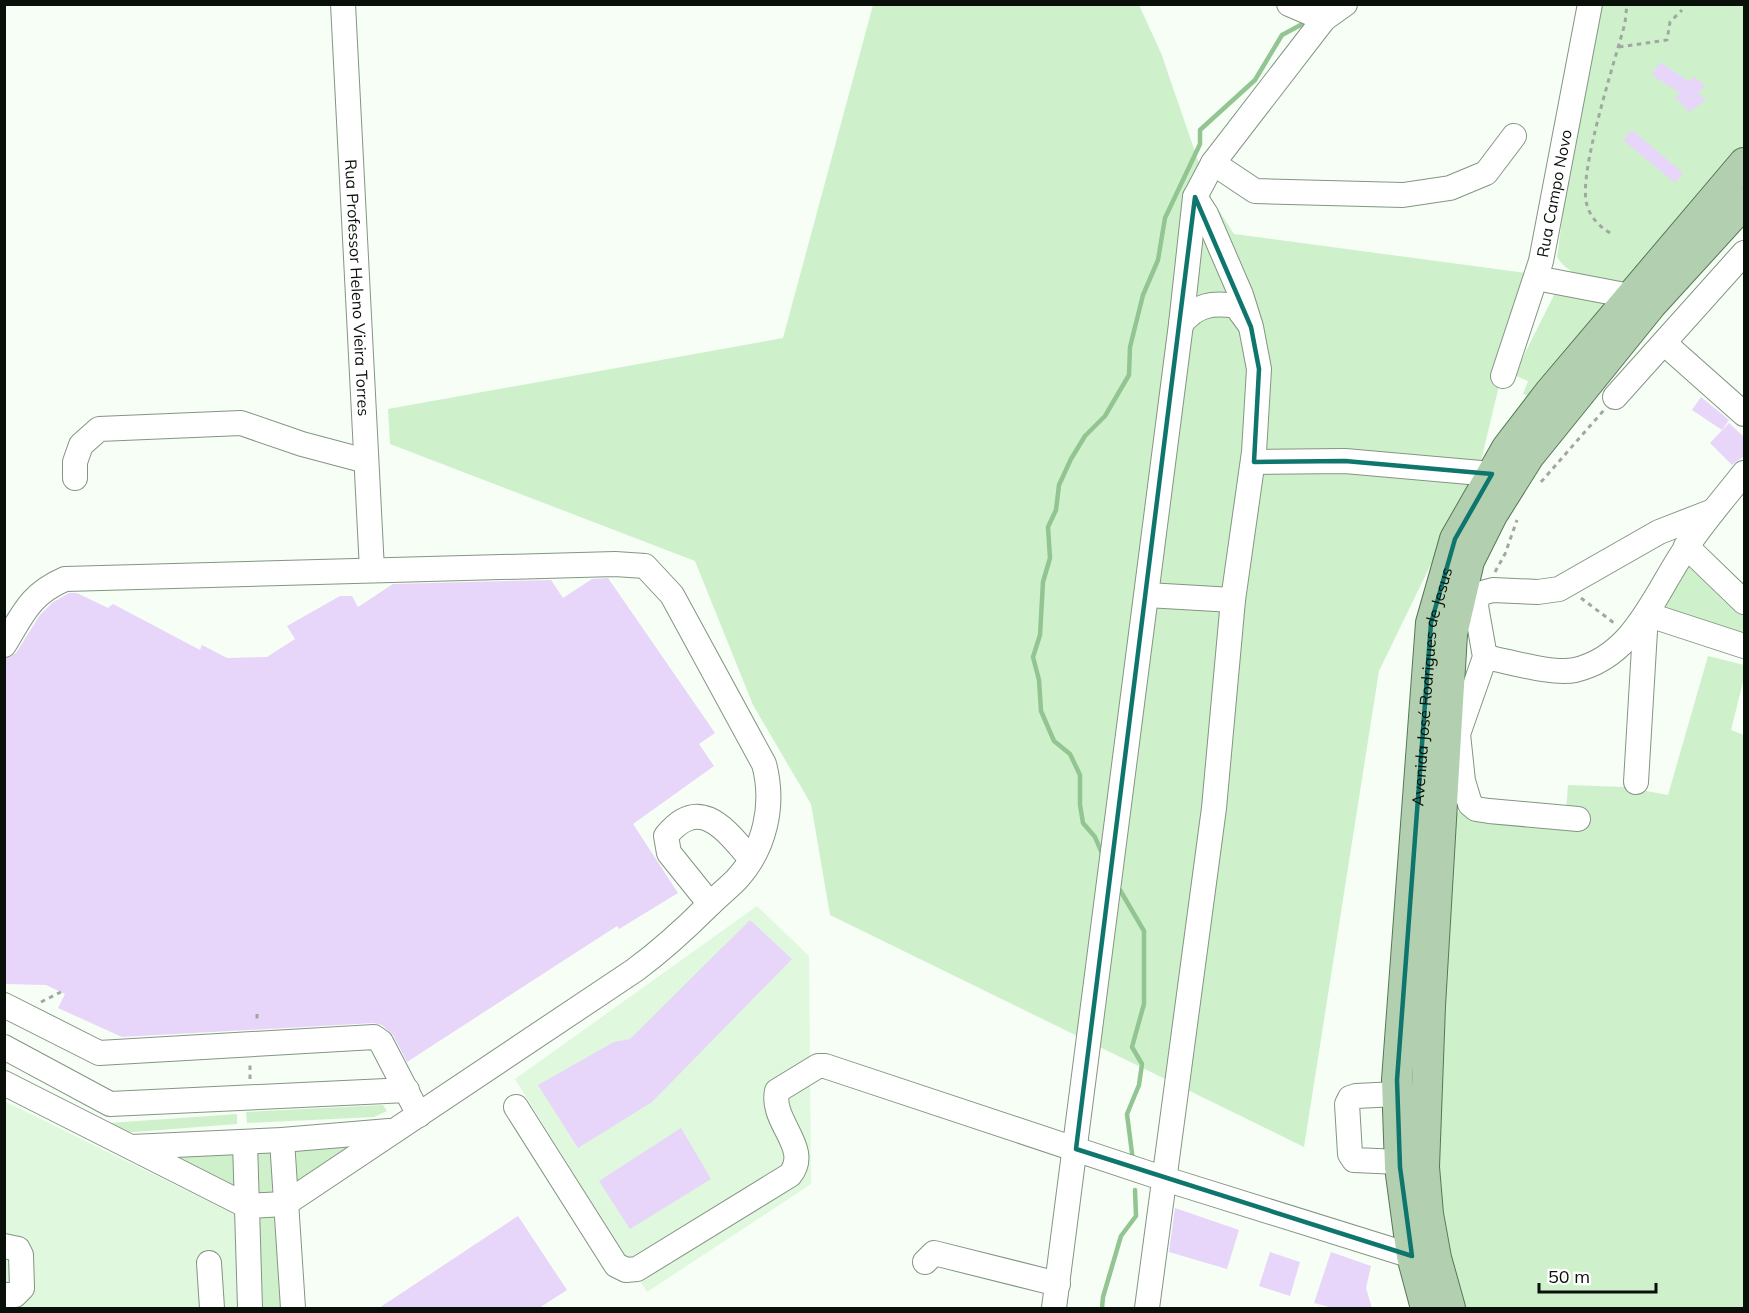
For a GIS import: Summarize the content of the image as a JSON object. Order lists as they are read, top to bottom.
{
  "streets": {
    "main road": ["Avenida José Rodrigues de Jesus"],
    "street": ["Rua Campo Novo", "Rua Professor Heleno Vieira Torres"]
  },
  "scale_bar": "50 m"
}
